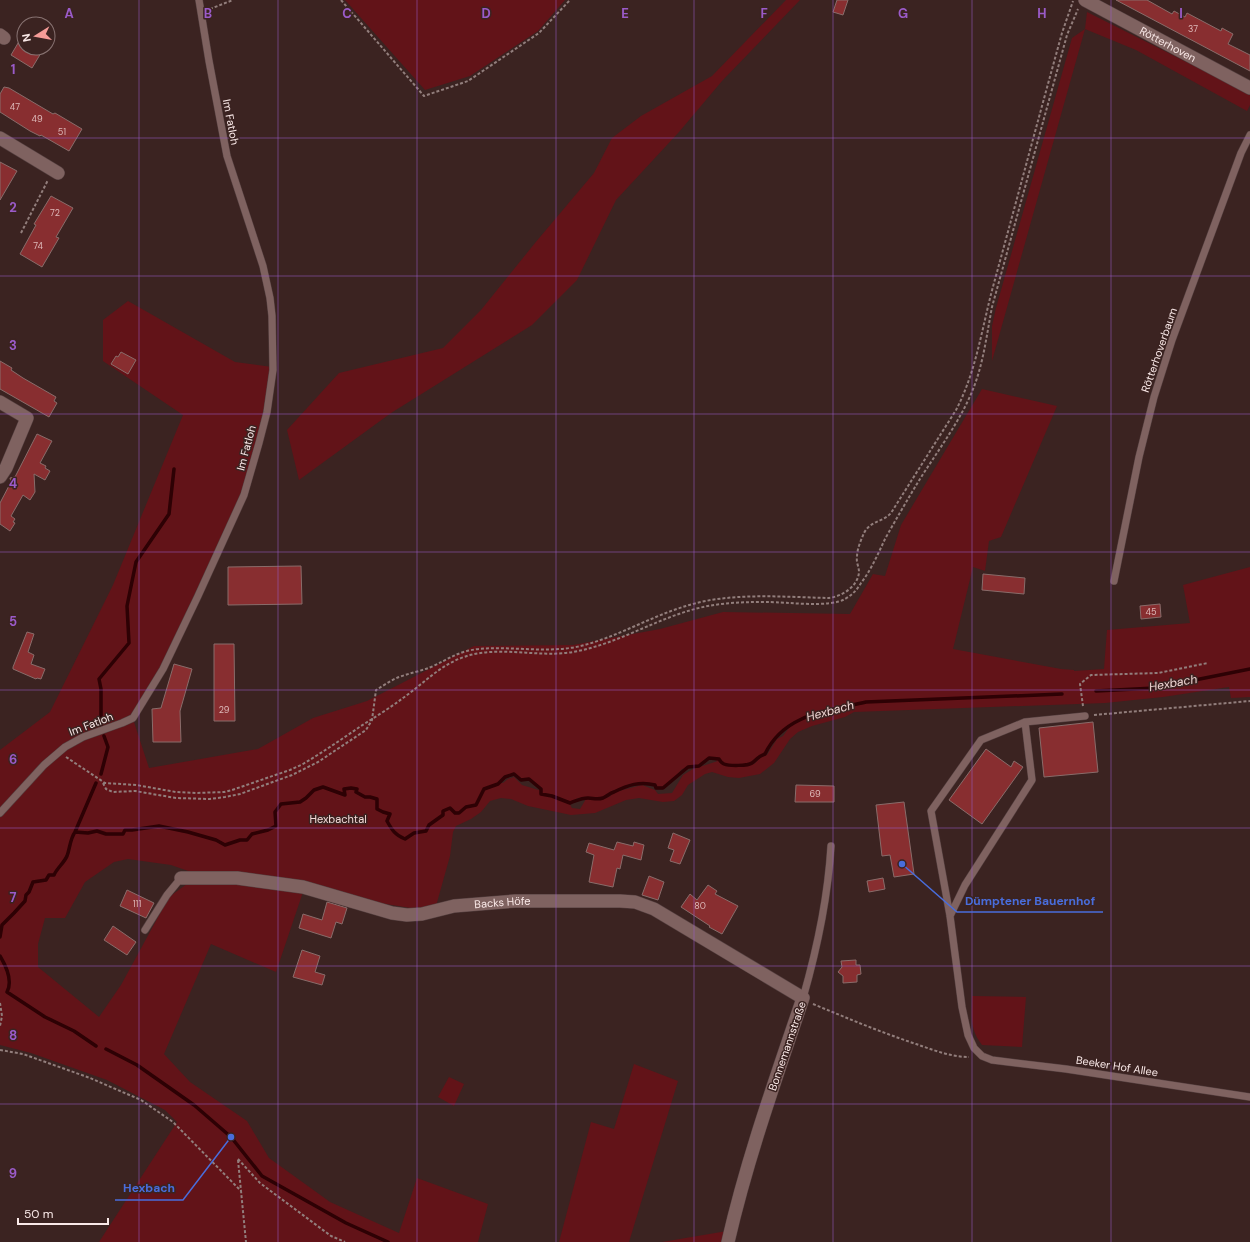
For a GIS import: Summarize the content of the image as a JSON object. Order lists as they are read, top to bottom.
{
  "streets": {
    "street": ["Rötterhoven", "Backs Höfe", "Bonnemannstraße"],
    "lane": ["Im Fatloh", "Rötterhoverbaum", "Beeker Hof Allee"]
  },
  "crossings": [
    ["Backs Höfe", "Bonnemannstraße"]
  ],
  "water": ["Hexbach"],
  "parks": ["Hexbachtal"],
  "places": ["Dümptener Bauernhof", "Hexbach"],
  "house_numbers": [
    "37",
    "47",
    "49",
    "51",
    "72",
    "74",
    "45",
    "29",
    "69",
    "111",
    "80"
  ],
  "scale_bar": "50 m",
  "north": "left",
  "grid": {
    "columns": [
      "A",
      "B",
      "C",
      "D",
      "E",
      "F",
      "G",
      "H",
      "I"
    ],
    "rows": [
      "1",
      "2",
      "3",
      "4",
      "5",
      "6",
      "7",
      "8",
      "9"
    ]
  }
}
